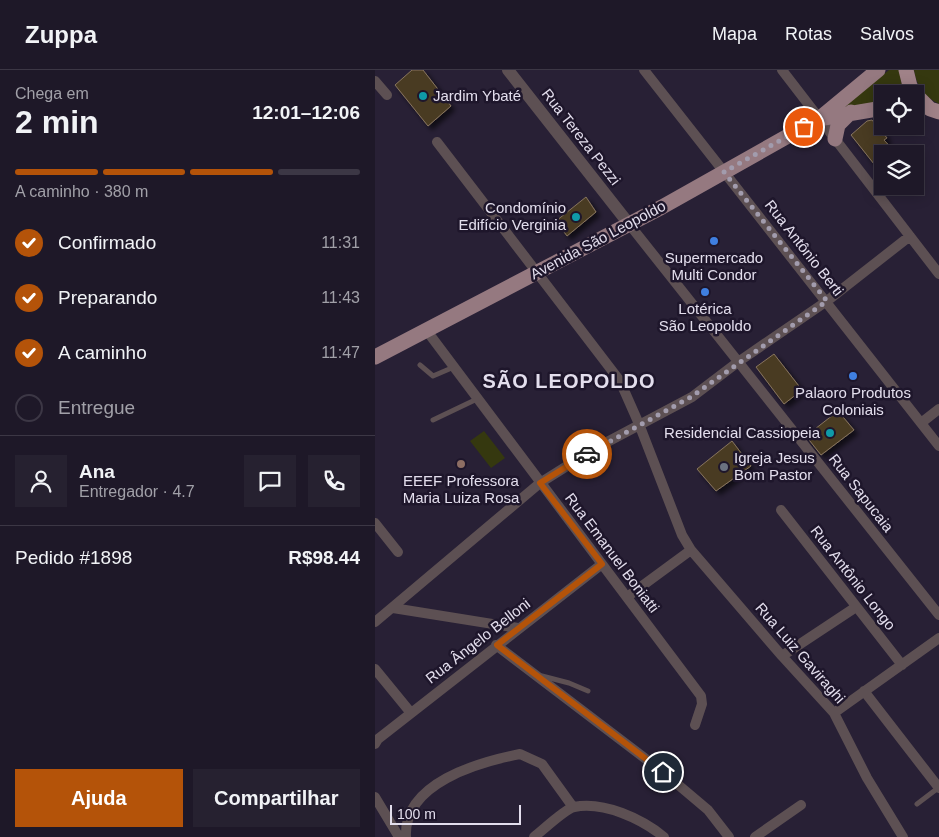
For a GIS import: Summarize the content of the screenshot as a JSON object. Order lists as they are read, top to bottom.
{
  "streets": {
    "main road": ["Avenida São Leopoldo"],
    "street": [
      "Rua Tereza Pezzi",
      "Rua Antônio Berti",
      "Rua Sapucaia",
      "Rua Emanuel Boniatti",
      "Rua Antônio Longo",
      "Rua Ângelo Belloni",
      "Rua Luiz Gaviraghi"
    ]
  },
  "crossings": [
    ["Rua Tereza Pezzi", "Avenida São Leopoldo"],
    ["Rua Tereza Pezzi", "Rua Sapucaia"],
    ["Avenida São Leopoldo", "Rua Antônio Berti"],
    ["Avenida São Leopoldo", "Rua Sapucaia"],
    ["Avenida São Leopoldo", "Rua Emanuel Boniatti"],
    ["Avenida São Leopoldo", "Rua Luiz Gaviraghi"],
    ["Rua Emanuel Boniatti", "Rua Ângelo Belloni"]
  ],
  "districts": ["SÃO LEOPOLDO"],
  "places": [
    "Jardim Ybaté",
    "Condomínio Edifício Verginia",
    "Supermercado Multi Condor",
    "Lotérica São Leopoldo",
    "Palaoro Produtos Coloniais",
    "Residencial Cassiopeia",
    "EEEF Professora Maria Luiza Rosa",
    "Igreja Jesus Bom Pastor"
  ],
  "scale_bar": "100 m",
  "page": {
    "header": "Zuppa",
    "nav": ["Mapa", "Rotas", "Salvos"],
    "heading": ["2 min", "Chega em", "12:01–12:06"],
    "panel": [
      "Ana",
      "Entregador · 4.7",
      "Pedido #1898",
      "R$98.44"
    ],
    "bar": "A caminho · 380 m",
    "list": [
      ["Confirmado", "11:31"],
      ["Preparando", "11:43"],
      ["A caminho", "11:47"],
      "Entregue"
    ],
    "buttons": ["Ajuda", "Compartilhar"],
    "scale": "100 m"
  }
}
